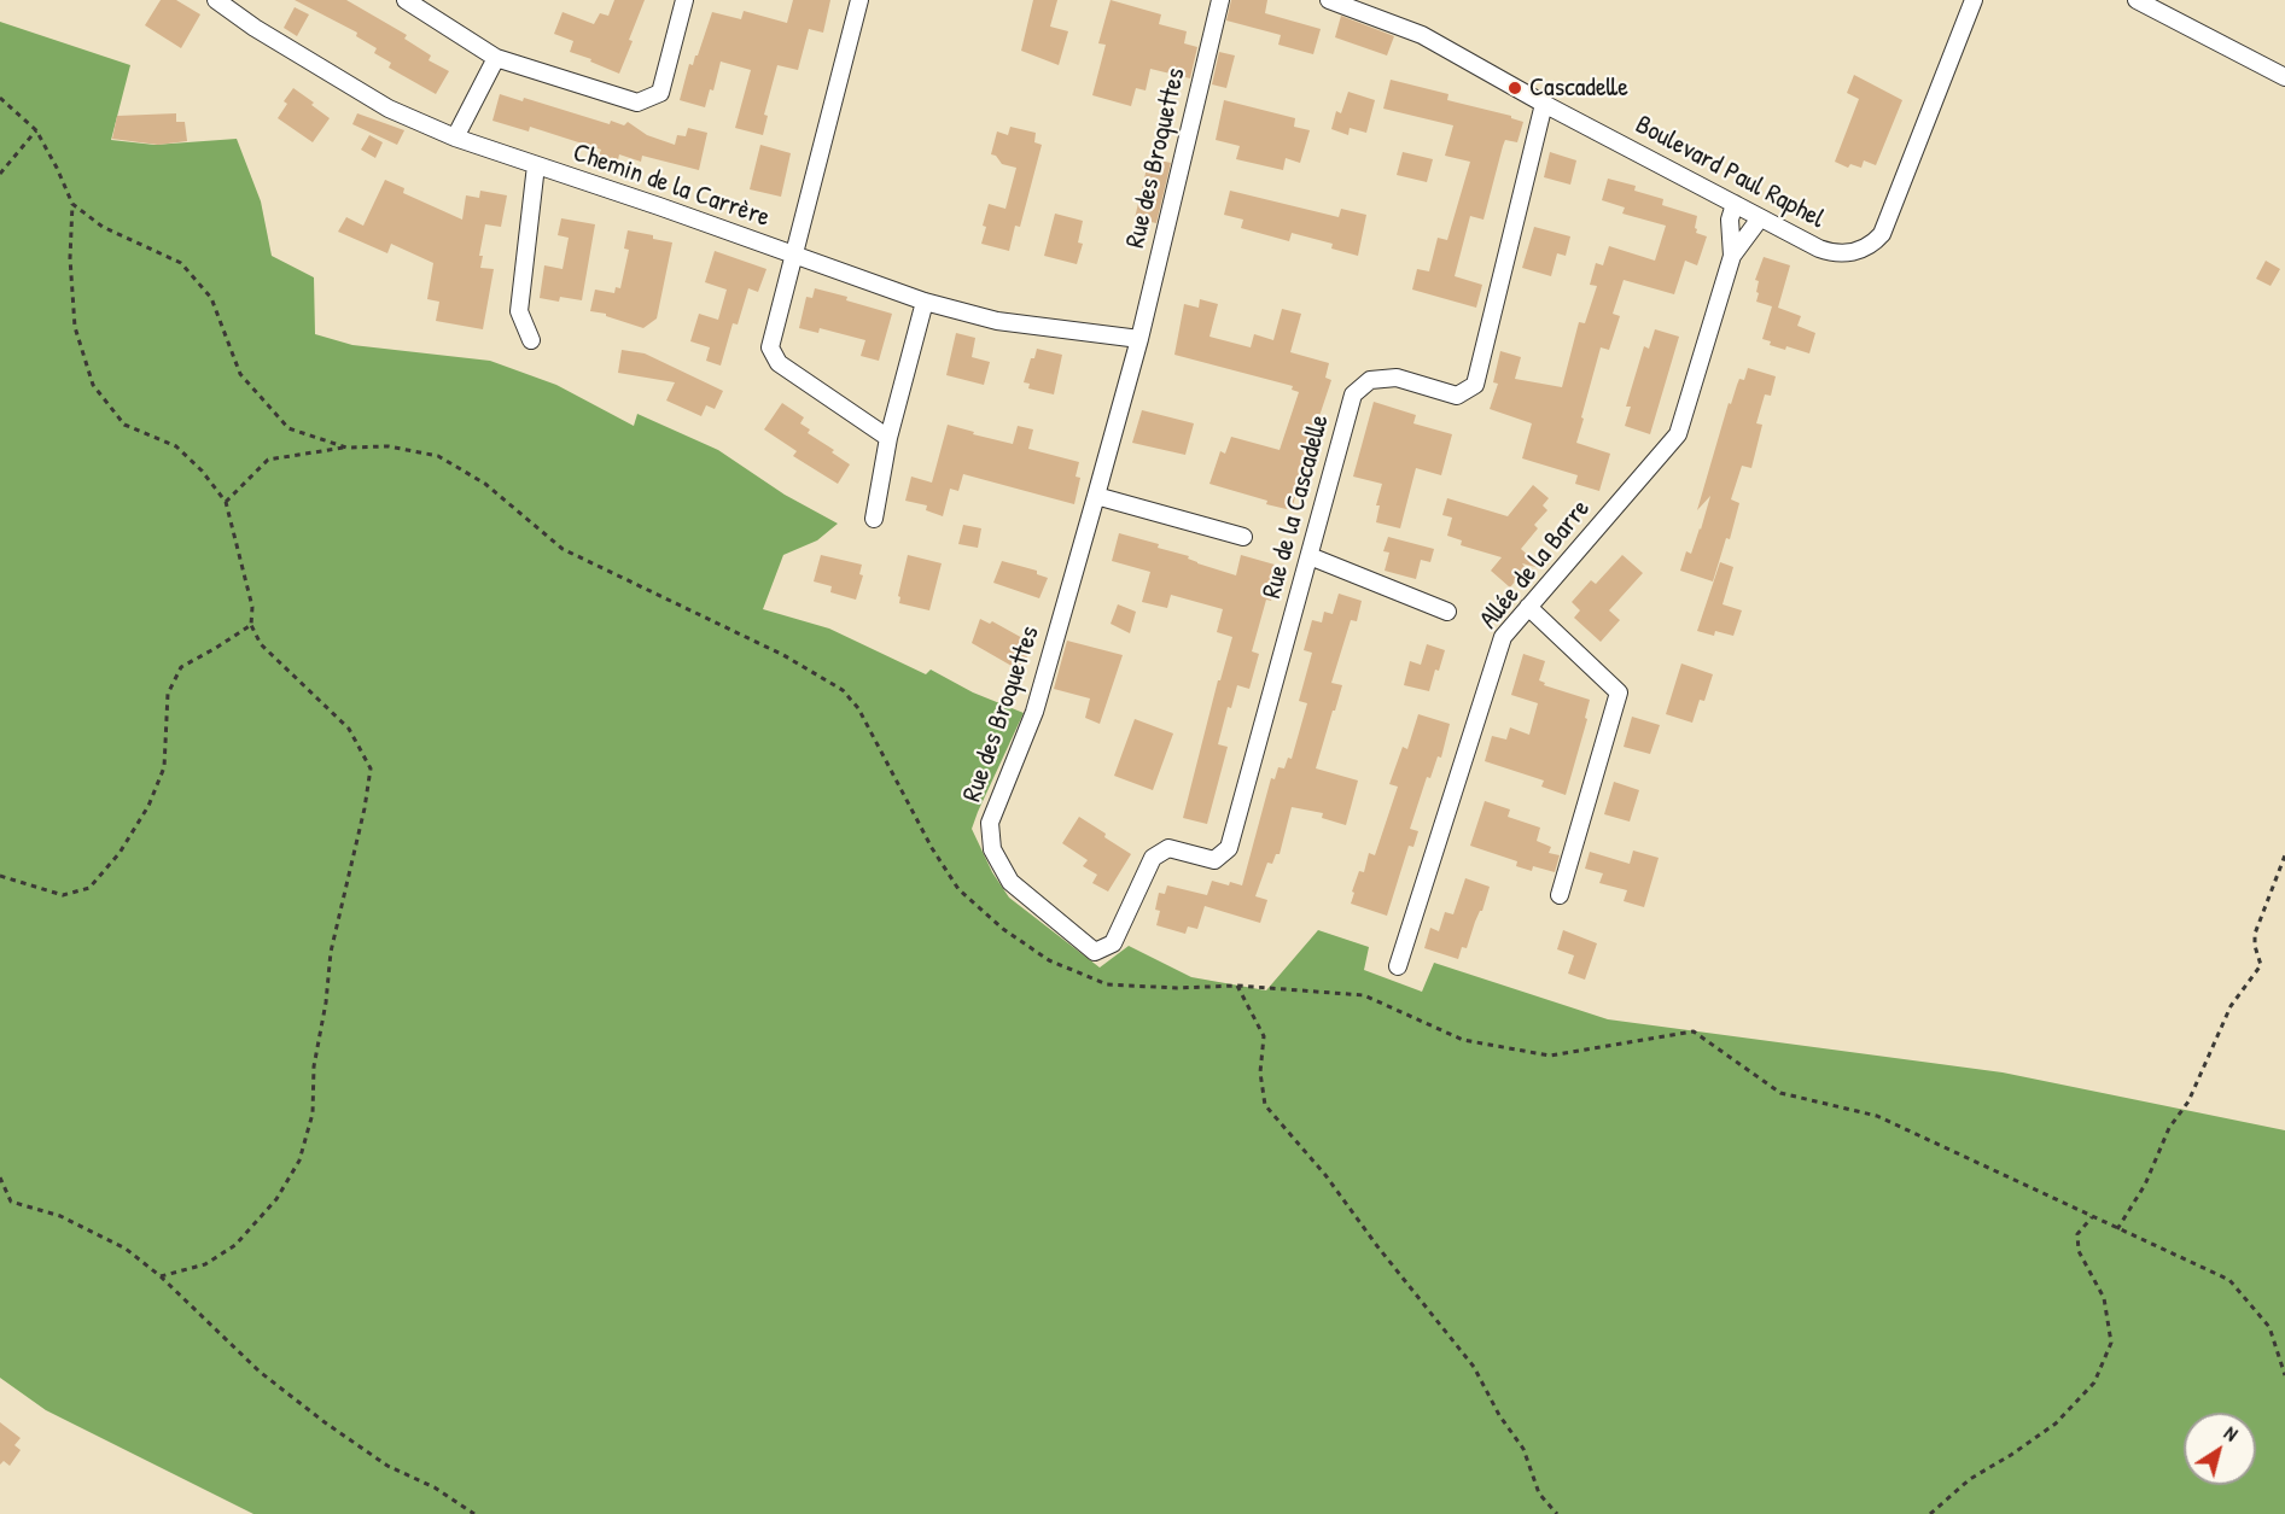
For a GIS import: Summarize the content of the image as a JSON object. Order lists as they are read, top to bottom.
{
  "streets": {
    "street": [
      "Rue des Broquettes",
      "Boulevard Paul Raphel",
      "Chemin de la Carrère",
      "Rue de la Cascadelle",
      "Allée de la Barre"
    ]
  },
  "crossings": [
    ["Rue des Broquettes", "Chemin de la Carrère"],
    ["Rue des Broquettes", "Rue de la Cascadelle"],
    ["Boulevard Paul Raphel", "Rue de la Cascadelle"],
    ["Boulevard Paul Raphel", "Allée de la Barre"]
  ],
  "places": ["Cascadelle"],
  "north": "top right"
}
